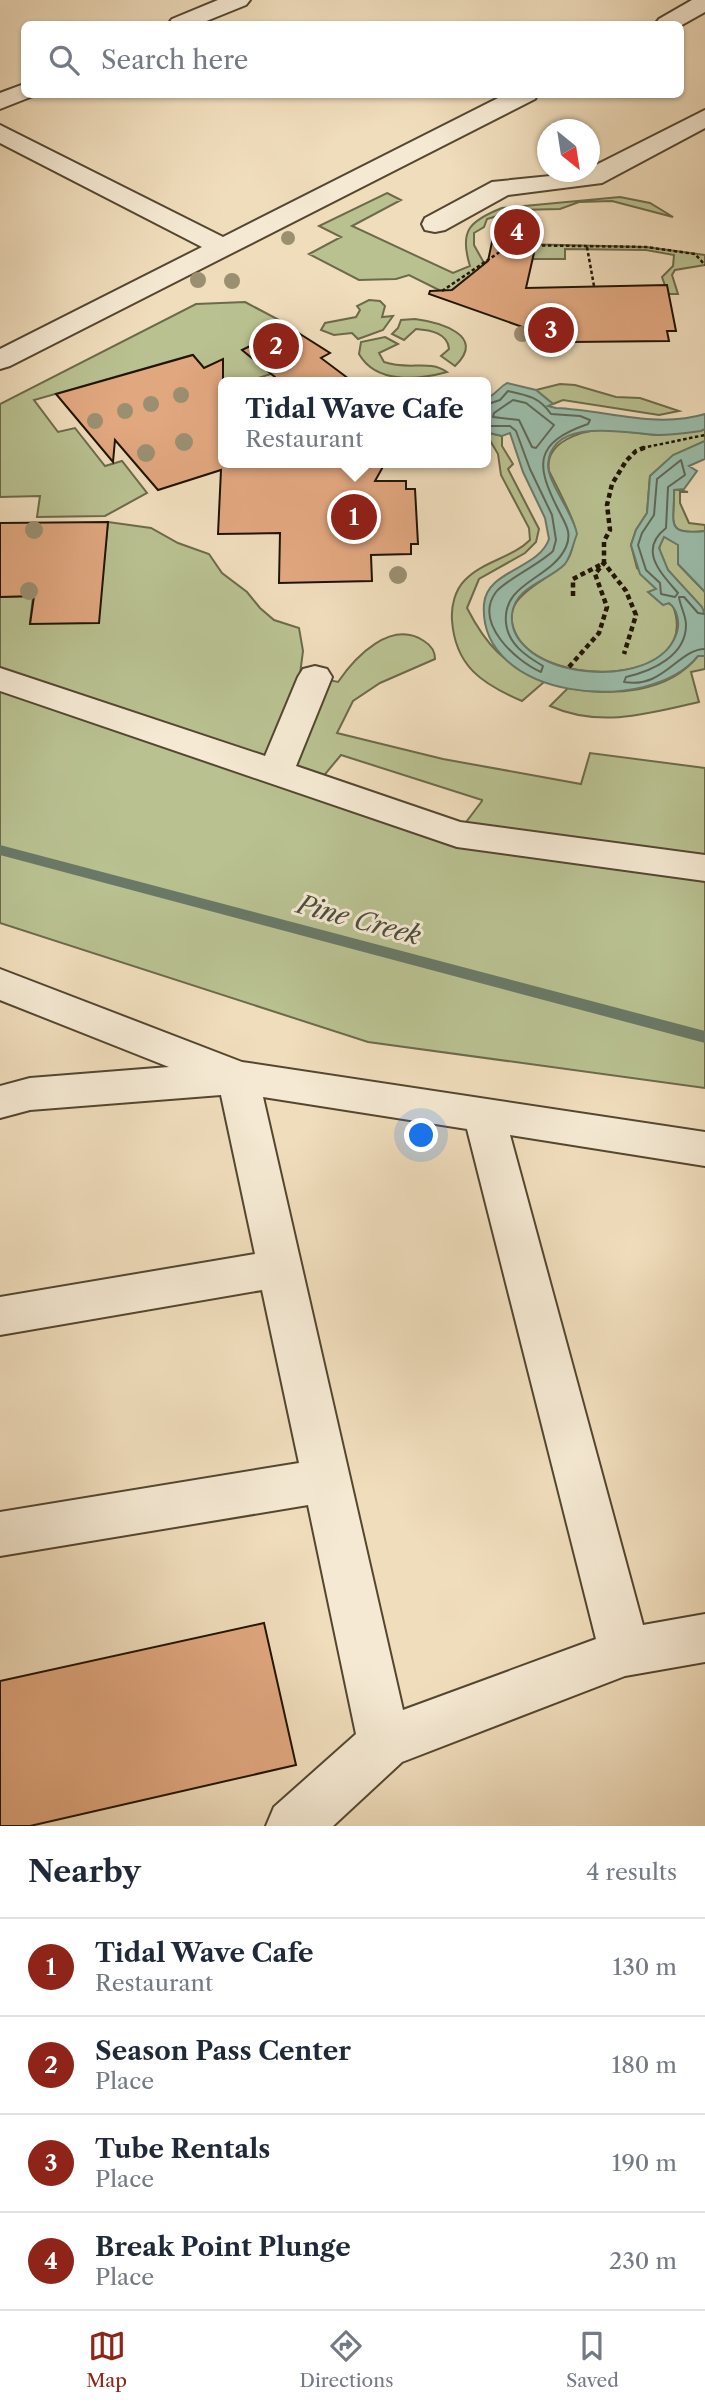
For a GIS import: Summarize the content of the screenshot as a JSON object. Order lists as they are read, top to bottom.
{
  "water": ["Pine Creek"],
  "north": "bottom right",
  "page": {
    "search": "Search here",
    "pins": [
      "4",
      "3",
      "2",
      "1"
    ],
    "popup": ["Tidal Wave Cafe", "Restaurant"],
    "heading": ["Nearby", "4 results"],
    "list": [
      {
        "mark": "1",
        "name": "Tidal Wave Cafe",
        "note": "Restaurant",
        "value": "130 m"
      },
      {
        "mark": "2",
        "name": "Season Pass Center",
        "note": "Place",
        "value": "180 m"
      },
      {
        "mark": "3",
        "name": "Tube Rentals",
        "note": "Place",
        "value": "190 m"
      },
      {
        "mark": "4",
        "name": "Break Point Plunge",
        "note": "Place",
        "value": "230 m"
      }
    ],
    "nav": ["Map", "Directions", "Saved"]
  }
}
